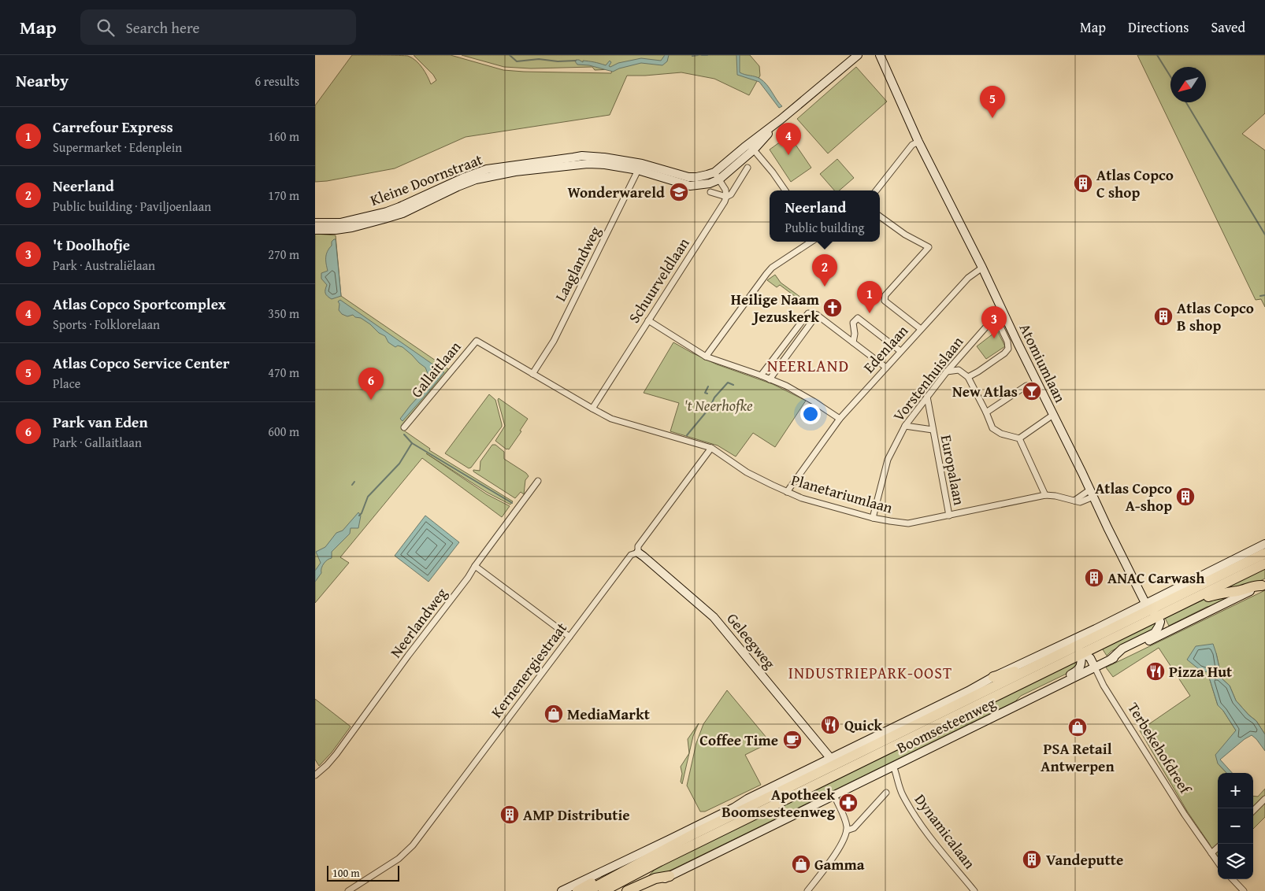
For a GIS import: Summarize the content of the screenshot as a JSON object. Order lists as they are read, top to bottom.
{
  "streets": {
    "street": [
      "Kleine Doornstraat",
      "Laaglandweg",
      "Schuurveldlaan",
      "Edenlaan",
      "Atomiumlaan",
      "Gallaitlaan",
      "Vorstenhuislaan",
      "Europalaan",
      "Planetariumlaan",
      "Neerlandweg",
      "Geleegweg",
      "Kernenergiestraat",
      "Boomsesteenweg",
      "Terbekehofdreef",
      "Dynamicalaan"
    ]
  },
  "crossings": [
    ["Kleine Doornstraat", "Laaglandweg"],
    ["Laaglandweg", "Gallaitlaan"],
    ["Laaglandweg", "Planetariumlaan"],
    ["Schuurveldlaan", "Planetariumlaan"],
    ["Edenlaan", "Atomiumlaan"],
    ["Edenlaan", "Planetariumlaan"],
    ["Atomiumlaan", "Planetariumlaan"],
    ["Atomiumlaan", "Boomsesteenweg"],
    ["Gallaitlaan", "Planetariumlaan"],
    ["Vorstenhuislaan", "Europalaan"],
    ["Vorstenhuislaan", "Planetariumlaan"],
    ["Europalaan", "Planetariumlaan"],
    ["Planetariumlaan", "Kernenergiestraat"],
    ["Geleegweg", "Kernenergiestraat"],
    ["Geleegweg", "Boomsesteenweg"],
    ["Boomsesteenweg", "Terbekehofdreef"],
    ["Boomsesteenweg", "Dynamicalaan"]
  ],
  "districts": ["NEERLAND", "INDUSTRIEPARK-OOST"],
  "parks": ["'t Neerhofke"],
  "places": {
    "building": [
      "Atlas Copco C shop",
      "Atlas Copco B shop",
      "Atlas Copco A-shop",
      "ANAC Carwash",
      "AMP Distributie",
      "Vandeputte"
    ],
    "school or university": ["Wonderwareld"],
    "church": ["Heilige Naam Jezuskerk"],
    "bar": ["New Atlas"],
    "restaurant": ["Pizza Hut", "Quick"],
    "shop": ["MediaMarkt", "PSA Retail Antwerpen", "Gamma"],
    "cafe": ["Coffee Time"],
    "pharmacy": ["Apotheek Boomsesteenweg"]
  },
  "scale_bar": "100 m",
  "north": "bottom left",
  "page": {
    "header": "Map",
    "search": "Search here",
    "nav": ["Map", "Directions", "Saved"],
    "heading": ["Nearby", "6 results"],
    "pins": [
      "5",
      "4",
      "2",
      "1",
      "3",
      "6"
    ],
    "list": [
      {
        "mark": "1",
        "name": "Carrefour Express",
        "note": "Supermarket · Edenplein",
        "value": "160 m"
      },
      {
        "mark": "2",
        "name": "Neerland",
        "note": "Public building · Paviljoenlaan",
        "value": "170 m"
      },
      {
        "mark": "3",
        "name": "'t Doolhofje",
        "note": "Park · Australiëlaan",
        "value": "270 m"
      },
      {
        "mark": "4",
        "name": "Atlas Copco Sportcomplex",
        "note": "Sports · Folklorelaan",
        "value": "350 m"
      },
      {
        "mark": "5",
        "name": "Atlas Copco Service Center",
        "note": "Place",
        "value": "470 m"
      },
      {
        "mark": "6",
        "name": "Park van Eden",
        "note": "Park · Gallaitlaan",
        "value": "600 m"
      }
    ],
    "popup": ["Neerland", "Public building"],
    "map_buttons": ["+", "−"],
    "scale": "100 m"
  }
}
